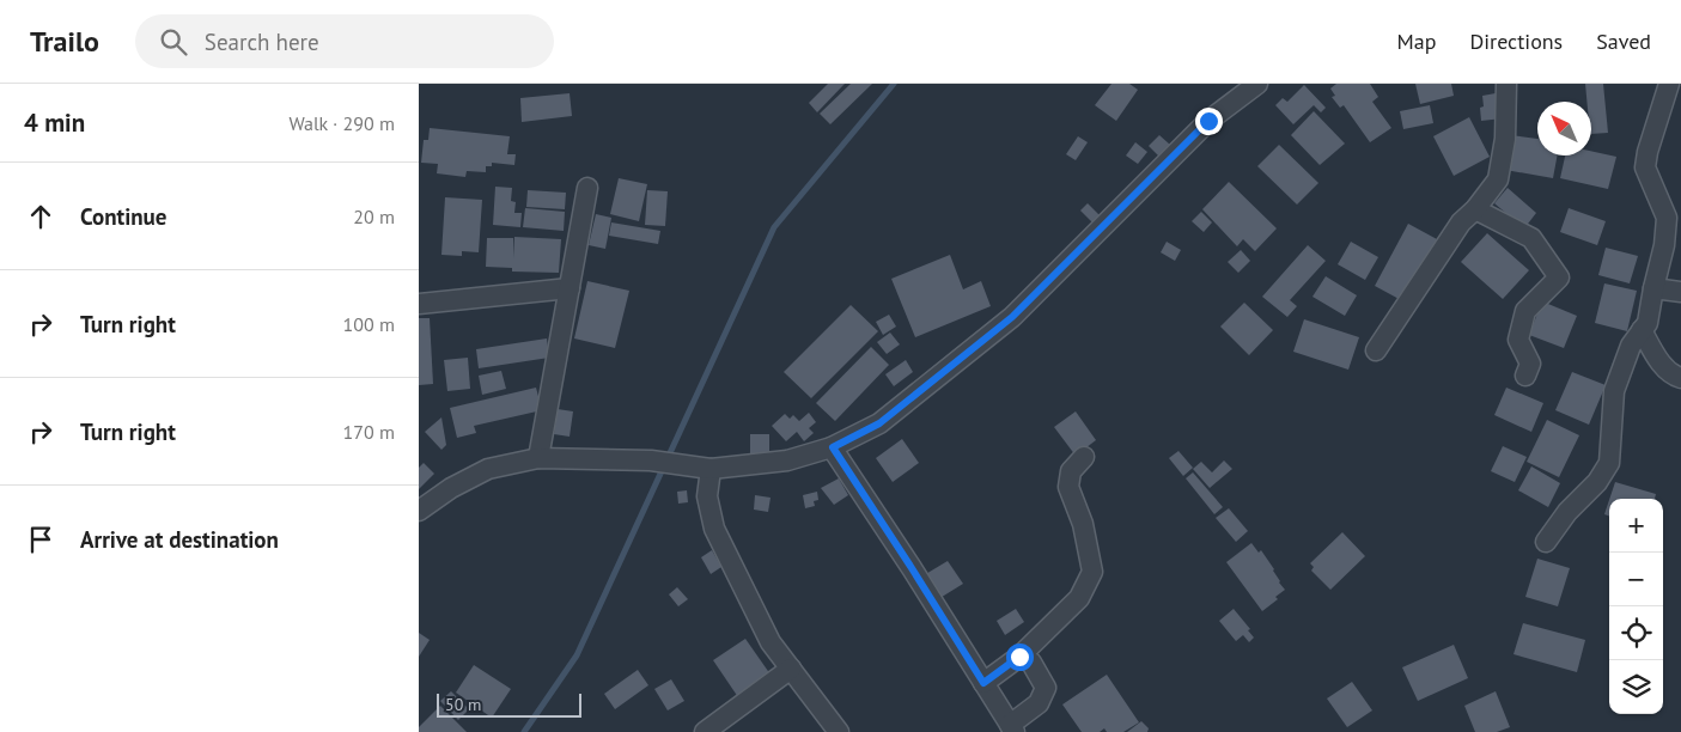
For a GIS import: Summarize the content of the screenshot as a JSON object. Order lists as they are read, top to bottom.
{
  "scale_bar": "50 m",
  "north": "top left",
  "page": {
    "header": "Trailo",
    "search": "Search here",
    "nav": ["Map", "Directions", "Saved"],
    "heading": ["4 min", "Walk · 290 m"],
    "list": [
      ["Continue", "20 m"],
      ["Turn right", "100 m"],
      ["Turn right", "170 m"],
      "Arrive at destination"
    ],
    "map_buttons": ["+", "−"],
    "scale": "50 m"
  }
}
